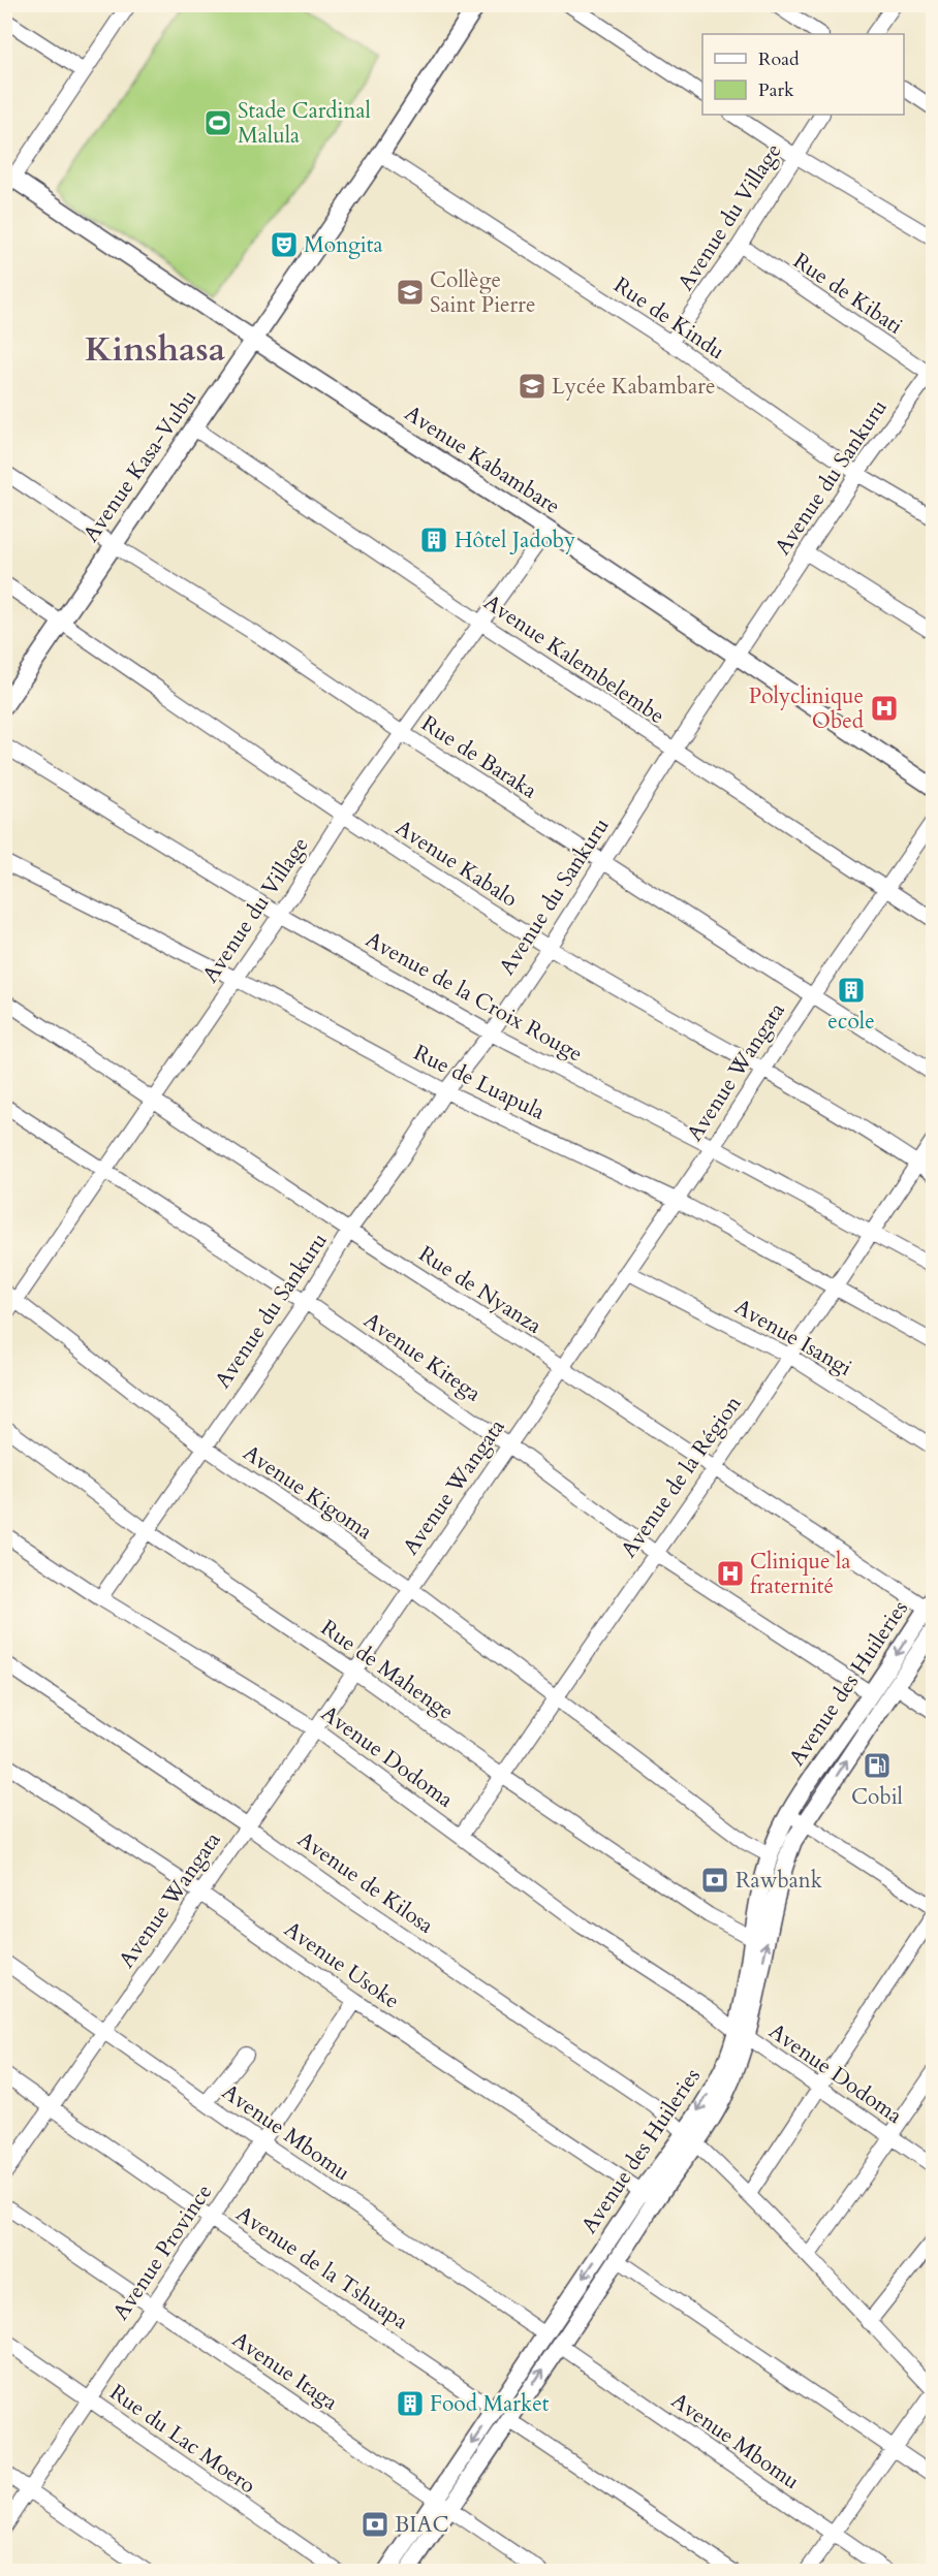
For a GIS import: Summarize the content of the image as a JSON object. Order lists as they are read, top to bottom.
{
  "streets": {
    "main road": ["Avenue Kabambare", "Avenue Kasa-Vubu", "Avenue des Huileries"],
    "street": [
      "Avenue du Village",
      "Rue de Kibati",
      "Rue de Kindu",
      "Avenue du Sankuru",
      "Avenue Kalembelembe",
      "Rue de Baraka",
      "Avenue Kabalo",
      "Avenue de la Croix Rouge",
      "Avenue Wangata",
      "Rue de Luapula",
      "Rue de Nyanza",
      "Avenue Isangi",
      "Avenue Kitega",
      "Avenue de la Région",
      "Avenue Kigoma",
      "Rue de Mahenge",
      "Avenue Dodoma",
      "Avenue de Kilosa",
      "Avenue Usoke",
      "Avenue Mbomu",
      "Avenue Province",
      "Avenue de la Tshuapa",
      "Avenue Itaga",
      "Rue du Lac Moero"
    ]
  },
  "crossings": [
    ["Avenue du Village", "Rue de Kibati"],
    ["Avenue du Village", "Rue de Kindu"],
    ["Avenue du Village", "Avenue Kabambare"],
    ["Avenue du Village", "Avenue Kalembelembe"],
    ["Avenue du Village", "Rue de Baraka"],
    ["Avenue du Village", "Avenue Kabalo"],
    ["Avenue du Village", "Avenue de la Croix Rouge"],
    ["Avenue du Village", "Rue de Luapula"],
    ["Avenue du Village", "Rue de Nyanza"],
    ["Avenue du Village", "Avenue Kitega"],
    ["Avenue du Village", "Avenue Kigoma"],
    ["Rue de Kibati", "Avenue du Sankuru"],
    ["Rue de Kindu", "Avenue Kasa-Vubu"],
    ["Rue de Kindu", "Avenue du Sankuru"],
    ["Avenue Kabambare", "Avenue Kasa-Vubu"],
    ["Avenue Kabambare", "Avenue du Sankuru"],
    ["Avenue Kasa-Vubu", "Avenue Kalembelembe"],
    ["Avenue Kasa-Vubu", "Rue de Baraka"],
    ["Avenue Kasa-Vubu", "Avenue Kabalo"],
    ["Avenue du Sankuru", "Avenue Kalembelembe"],
    ["Avenue du Sankuru", "Rue de Baraka"],
    ["Avenue du Sankuru", "Avenue Kabalo"],
    ["Avenue du Sankuru", "Avenue de la Croix Rouge"],
    ["Avenue du Sankuru", "Rue de Luapula"],
    ["Avenue du Sankuru", "Rue de Nyanza"],
    ["Avenue du Sankuru", "Avenue Kitega"],
    ["Avenue du Sankuru", "Avenue Kigoma"],
    ["Avenue du Sankuru", "Rue de Mahenge"],
    ["Avenue du Sankuru", "Avenue Dodoma"],
    ["Avenue Kalembelembe", "Avenue Wangata"],
    ["Rue de Baraka", "Avenue Wangata"],
    ["Avenue Kabalo", "Avenue Wangata"],
    ["Avenue Kabalo", "Avenue de la Région"],
    ["Avenue de la Croix Rouge", "Avenue Wangata"],
    ["Avenue de la Croix Rouge", "Avenue de la Région"],
    ["Avenue Wangata", "Rue de Luapula"],
    ["Avenue Wangata", "Rue de Nyanza"],
    ["Avenue Wangata", "Avenue Isangi"],
    ["Avenue Wangata", "Avenue Kitega"],
    ["Avenue Wangata", "Avenue Kigoma"],
    ["Avenue Wangata", "Rue de Mahenge"],
    ["Avenue Wangata", "Avenue Dodoma"],
    ["Avenue Wangata", "Avenue de Kilosa"],
    ["Avenue Wangata", "Avenue Usoke"],
    ["Avenue Wangata", "Avenue Mbomu"],
    ["Avenue Wangata", "Avenue de la Tshuapa"],
    ["Rue de Luapula", "Avenue de la Région"],
    ["Rue de Nyanza", "Avenue de la Région"],
    ["Rue de Nyanza", "Avenue des Huileries"],
    ["Avenue Isangi", "Avenue de la Région"],
    ["Avenue Kitega", "Avenue de la Région"],
    ["Avenue Kitega", "Avenue des Huileries"],
    ["Avenue de la Région", "Avenue Kigoma"],
    ["Avenue de la Région", "Rue de Mahenge"],
    ["Avenue de la Région", "Avenue Dodoma"],
    ["Avenue Kigoma", "Avenue des Huileries"],
    ["Rue de Mahenge", "Avenue des Huileries"],
    ["Avenue des Huileries", "Avenue Dodoma"],
    ["Avenue des Huileries", "Avenue de Kilosa"],
    ["Avenue des Huileries", "Avenue Usoke"],
    ["Avenue des Huileries", "Avenue Mbomu"],
    ["Avenue des Huileries", "Avenue de la Tshuapa"],
    ["Avenue des Huileries", "Avenue Itaga"],
    ["Avenue Usoke", "Avenue Province"],
    ["Avenue Mbomu", "Avenue Province"],
    ["Avenue Province", "Avenue de la Tshuapa"],
    ["Avenue Province", "Avenue Itaga"],
    ["Avenue Province", "Rue du Lac Moero"]
  ],
  "districts": ["Kinshasa"],
  "places": {
    "sports": ["Stade Cardinal Malula"],
    "theatre": ["Mongita"],
    "school or university": ["Collège Saint Pierre", "Lycée Kabambare"],
    "building": ["Hôtel Jadoby", "ecole", "Food Market"],
    "hospital": ["Polyclinique Obed", "Clinique la fraternité"],
    "fuel station": ["Cobil"],
    "bank": ["Rawbank", "BIAC"]
  },
  "legend": ["Road", "Park"]
}
